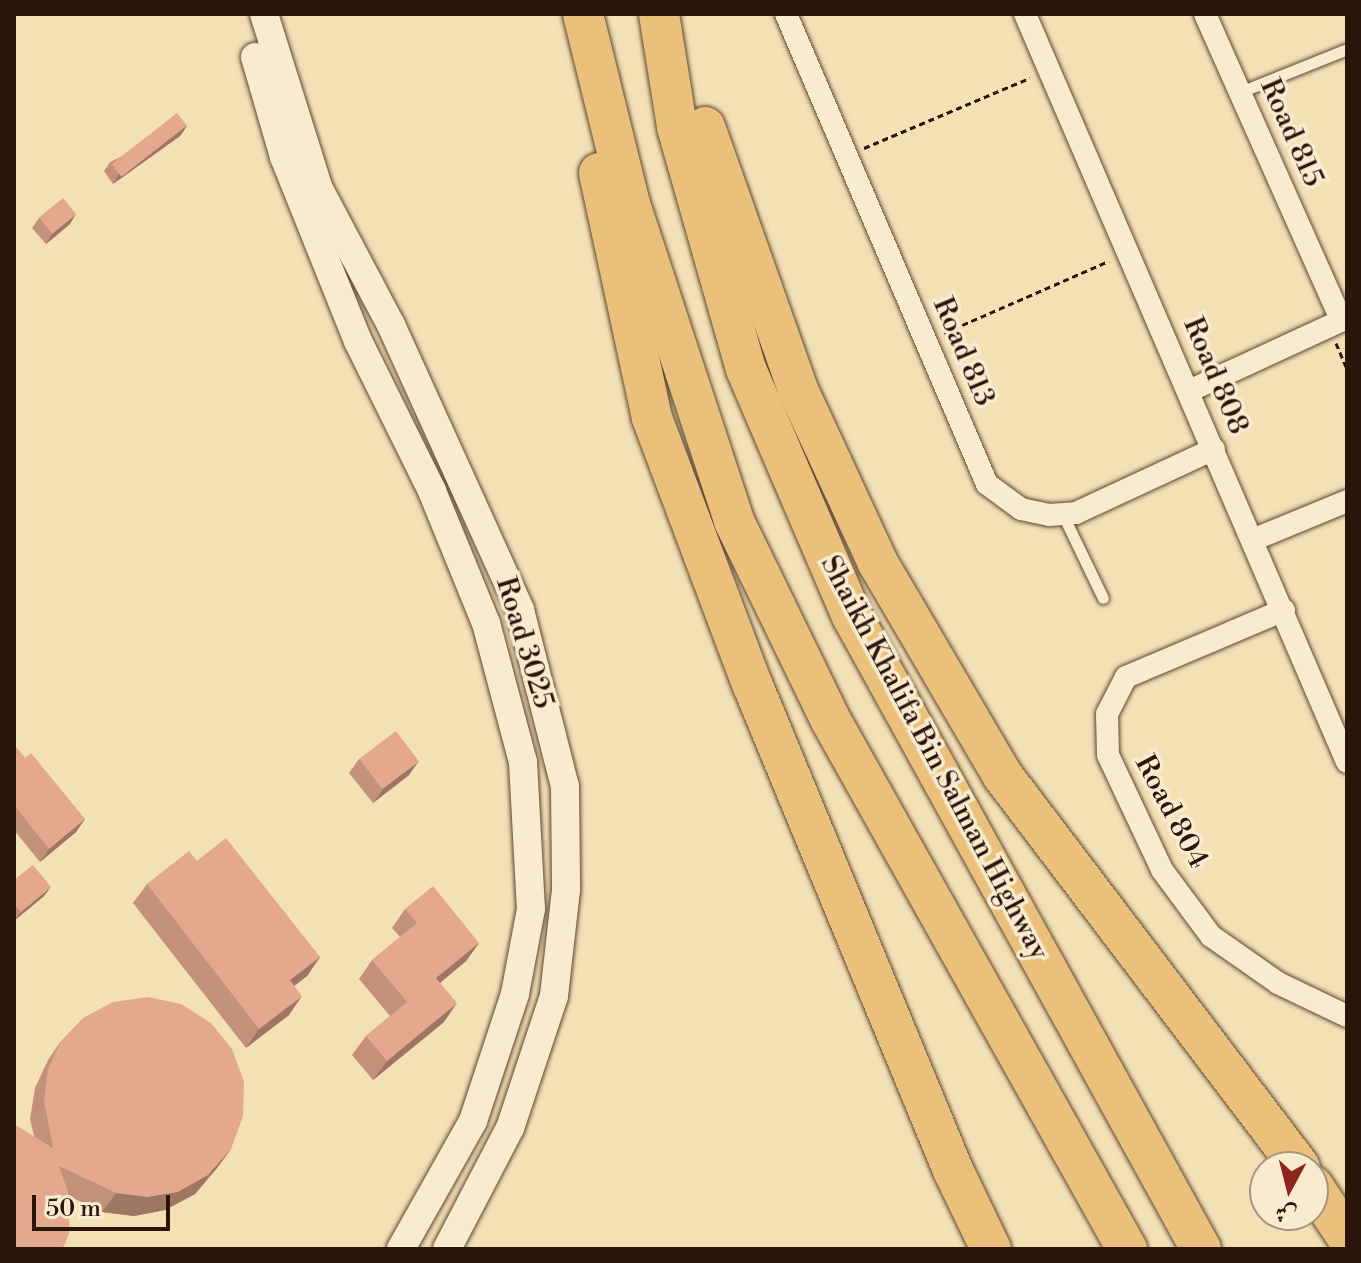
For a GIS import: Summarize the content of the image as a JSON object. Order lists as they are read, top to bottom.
{
  "streets": {
    "highway": ["Shaikh Khalifa Bin Salman Highway"],
    "street": [
      "Road 815",
      "Road 813",
      "Road 808",
      "Road 3025",
      "Road 804"
    ]
  },
  "crossings": [
    ["Road 813", "Road 808"],
    ["Road 808", "Road 804"]
  ],
  "scale_bar": "50 m",
  "north": "bottom"
}
